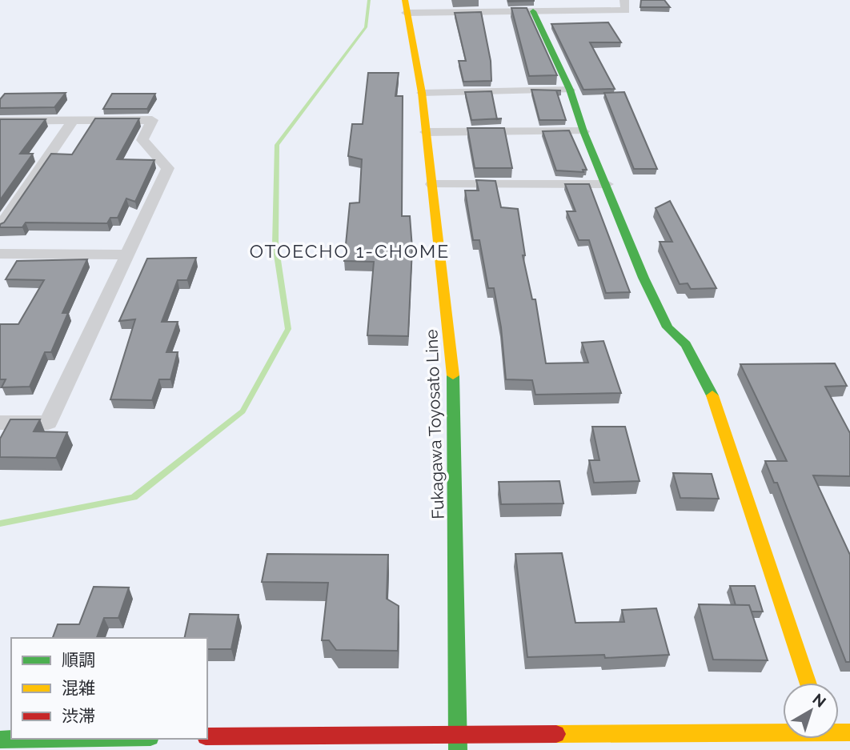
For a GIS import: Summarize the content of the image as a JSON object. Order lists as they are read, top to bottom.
{
  "streets": {
    "street": ["Fukagawa Toyosato Line"]
  },
  "districts": ["OTOECHO 1-CHOME"],
  "legend": ["順調", "混雑", "渋滞"],
  "north": "top right"
}
